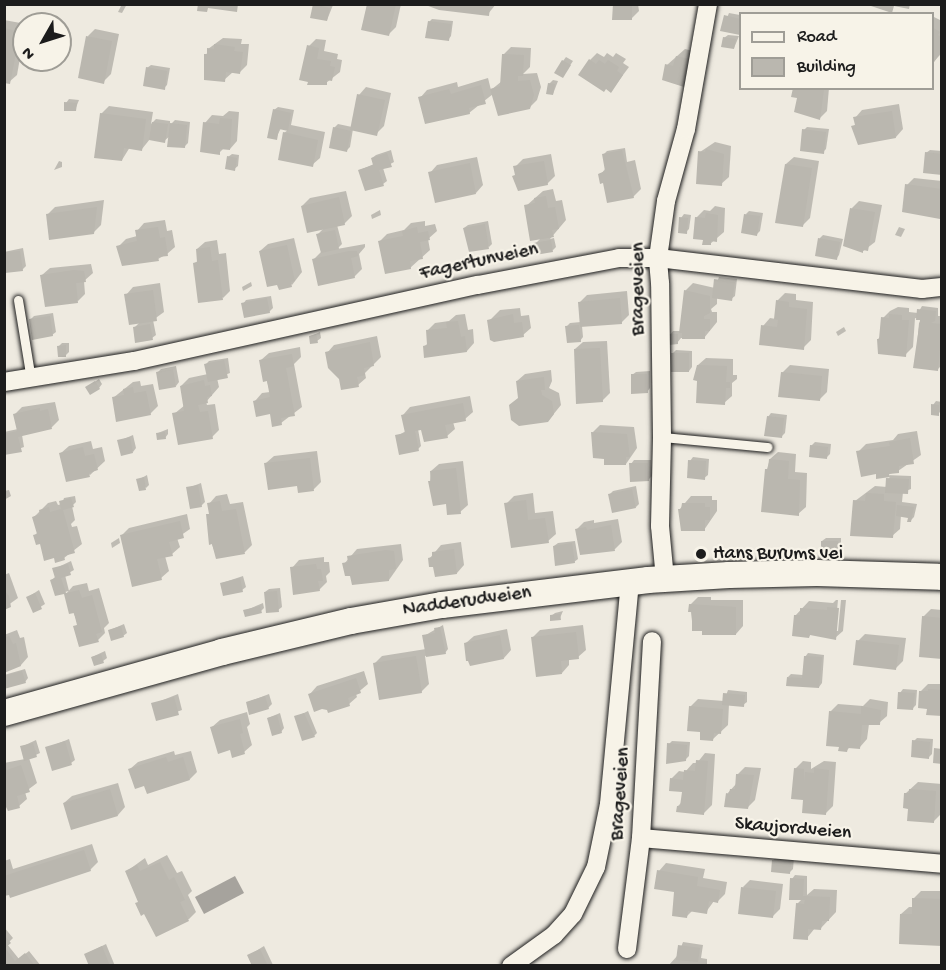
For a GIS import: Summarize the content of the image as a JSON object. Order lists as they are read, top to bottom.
{
  "streets": {
    "main road": ["Nadderudveien"],
    "street": ["Fagertunveien", "Brageveien", "Skaujordveien"]
  },
  "crossings": [
    ["Fagertunveien", "Brageveien"],
    ["Brageveien", "Nadderudveien"],
    ["Brageveien", "Skaujordveien"]
  ],
  "places": ["Hans Burums vei"],
  "legend": ["Road", "Building"],
  "north": "bottom left"
}
